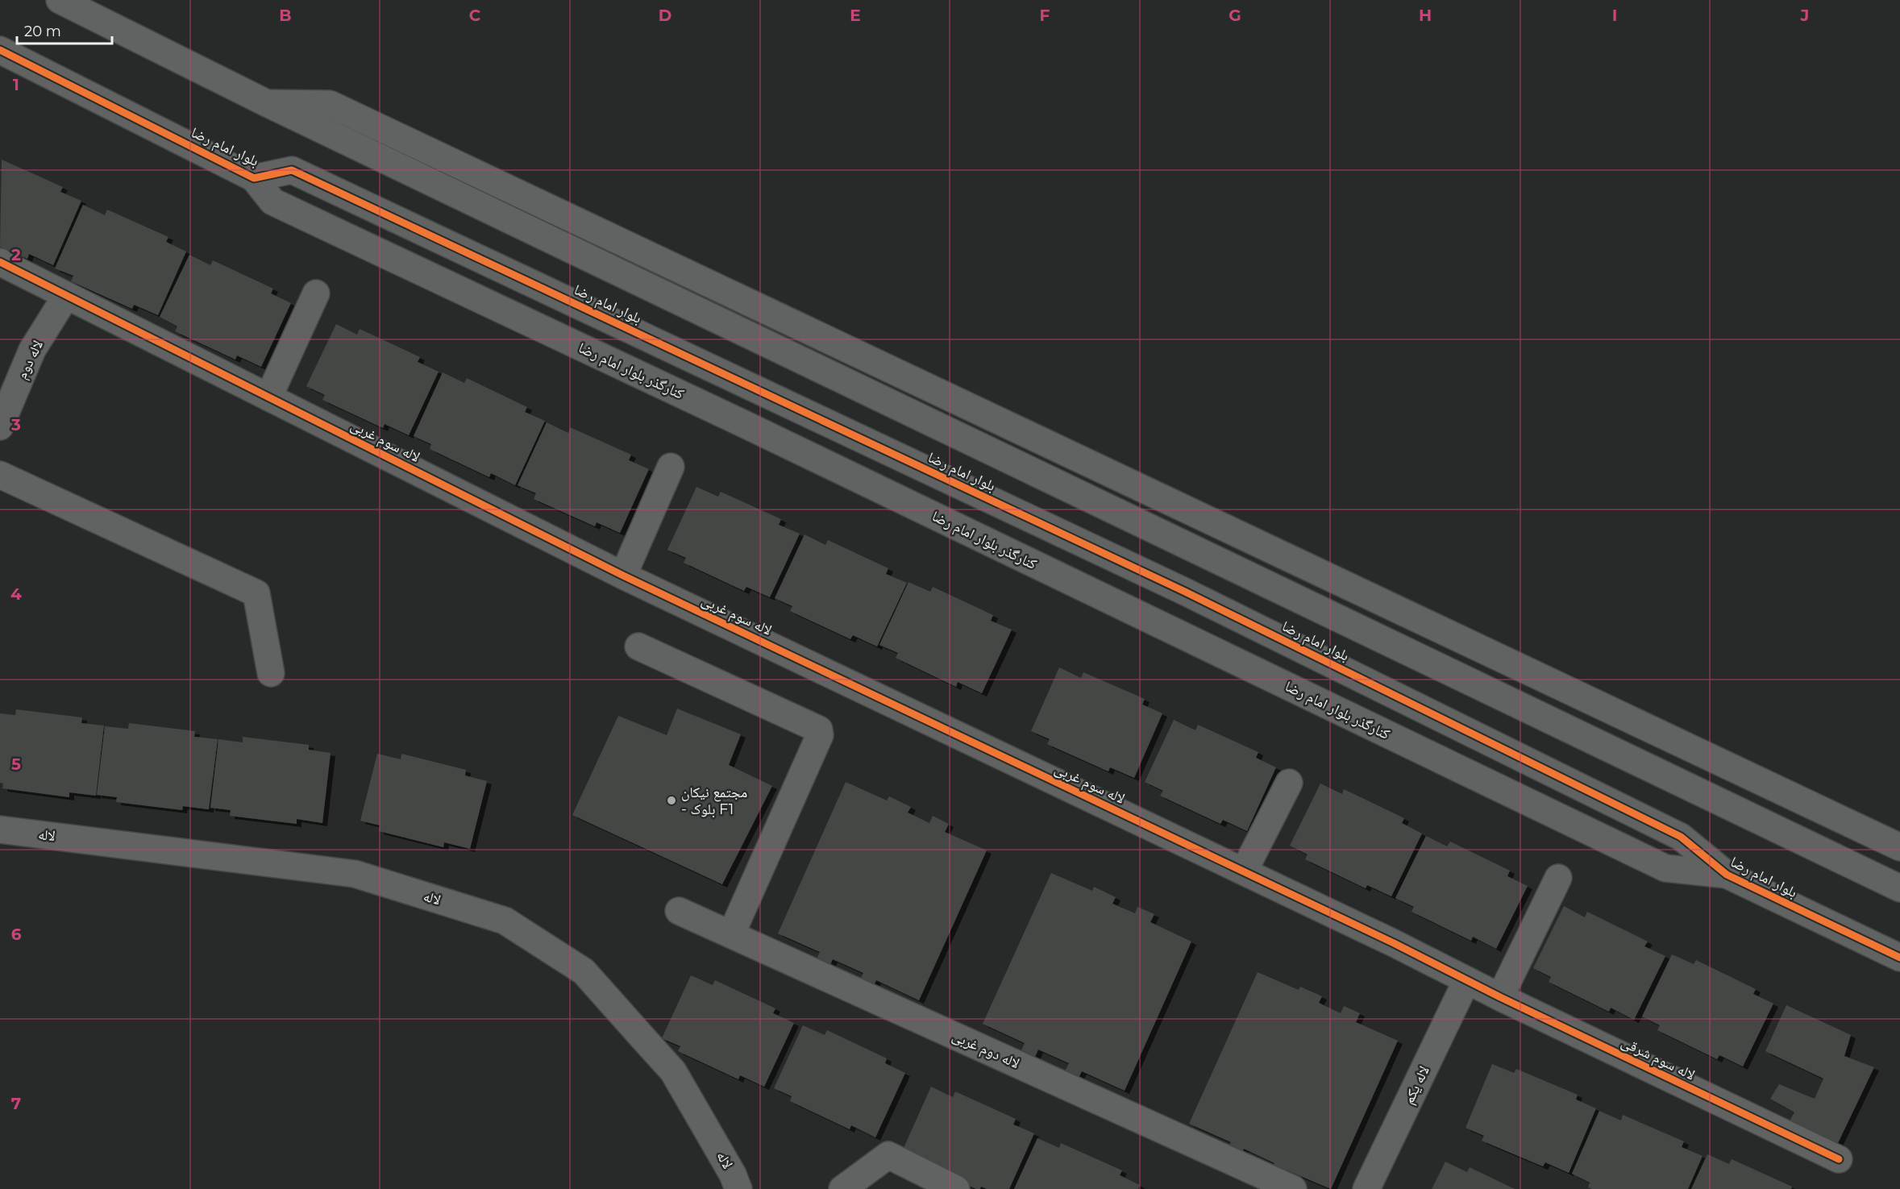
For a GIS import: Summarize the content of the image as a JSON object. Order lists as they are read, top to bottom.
{
  "streets": {
    "street": [
      "بلوار امام رضا",
      "لاله دوم",
      "کنارگذر بلوار امام رضا",
      "لاله سوم غربی",
      "لاله",
      "لاله دوم غربی",
      "لاله سوم شرقی",
      "لاله یکم"
    ]
  },
  "crossings": [
    ["بلوار امام رضا", "کنارگذر بلوار امام رضا"],
    ["لاله دوم", "لاله سوم غربی"],
    ["لاله سوم غربی", "لاله سوم شرقی"],
    ["لاله سوم غربی", "لاله یکم"],
    ["لاله سوم شرقی", "لاله یکم"]
  ],
  "places": ["مجتمع نیکان - بلوک F1"],
  "scale_bar": "20 m",
  "grid": {
    "columns": [
      "B",
      "C",
      "D",
      "E",
      "F",
      "G",
      "H",
      "I",
      "J"
    ],
    "rows": [
      "1",
      "2",
      "3",
      "4",
      "5",
      "6",
      "7"
    ]
  }
}
